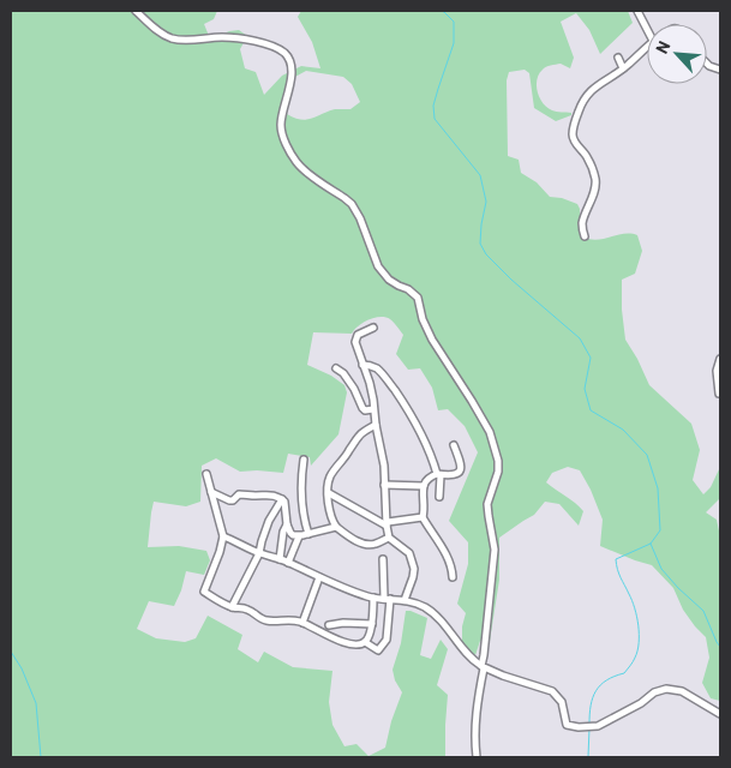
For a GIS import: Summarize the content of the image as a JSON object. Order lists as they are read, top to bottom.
{
  "north": "top left"
}
